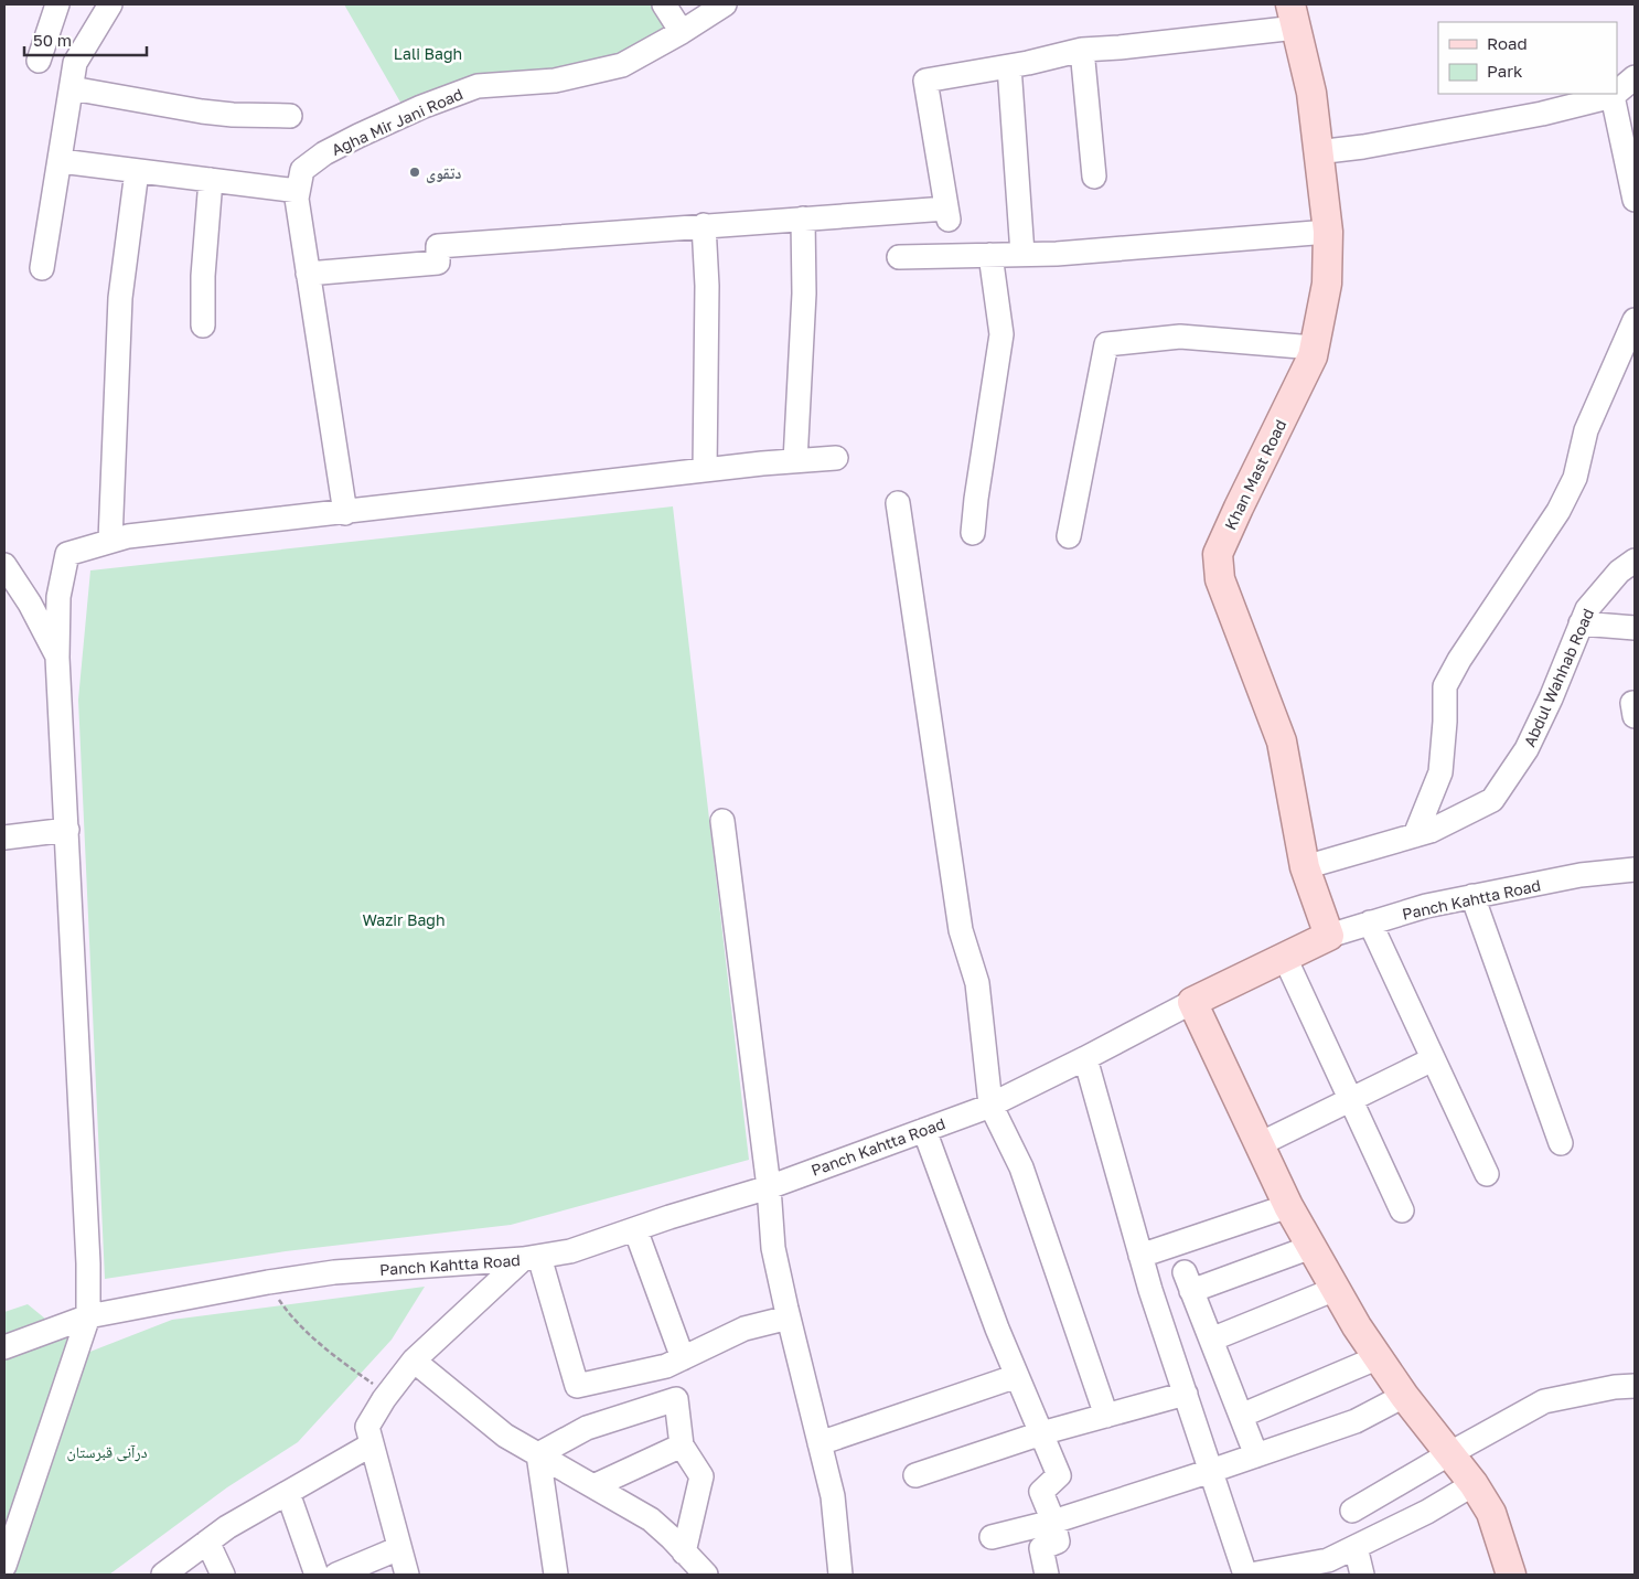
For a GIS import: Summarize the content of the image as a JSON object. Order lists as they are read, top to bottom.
{
  "streets": {
    "main road": ["Khan Mast Road", "Panch Kahtta Road"],
    "street": ["Agha Mir Jani Road", "Abdul Wahhab Road"]
  },
  "crossings": [
    ["Khan Mast Road", "Abdul Wahhab Road"],
    ["Khan Mast Road", "Panch Kahtta Road"]
  ],
  "parks": ["Lali Bagh", "Wazir Bagh", "درآنی قبرستان"],
  "places": ["دتقوى"],
  "legend": ["Road", "Park"],
  "scale_bar": "50 m"
}
